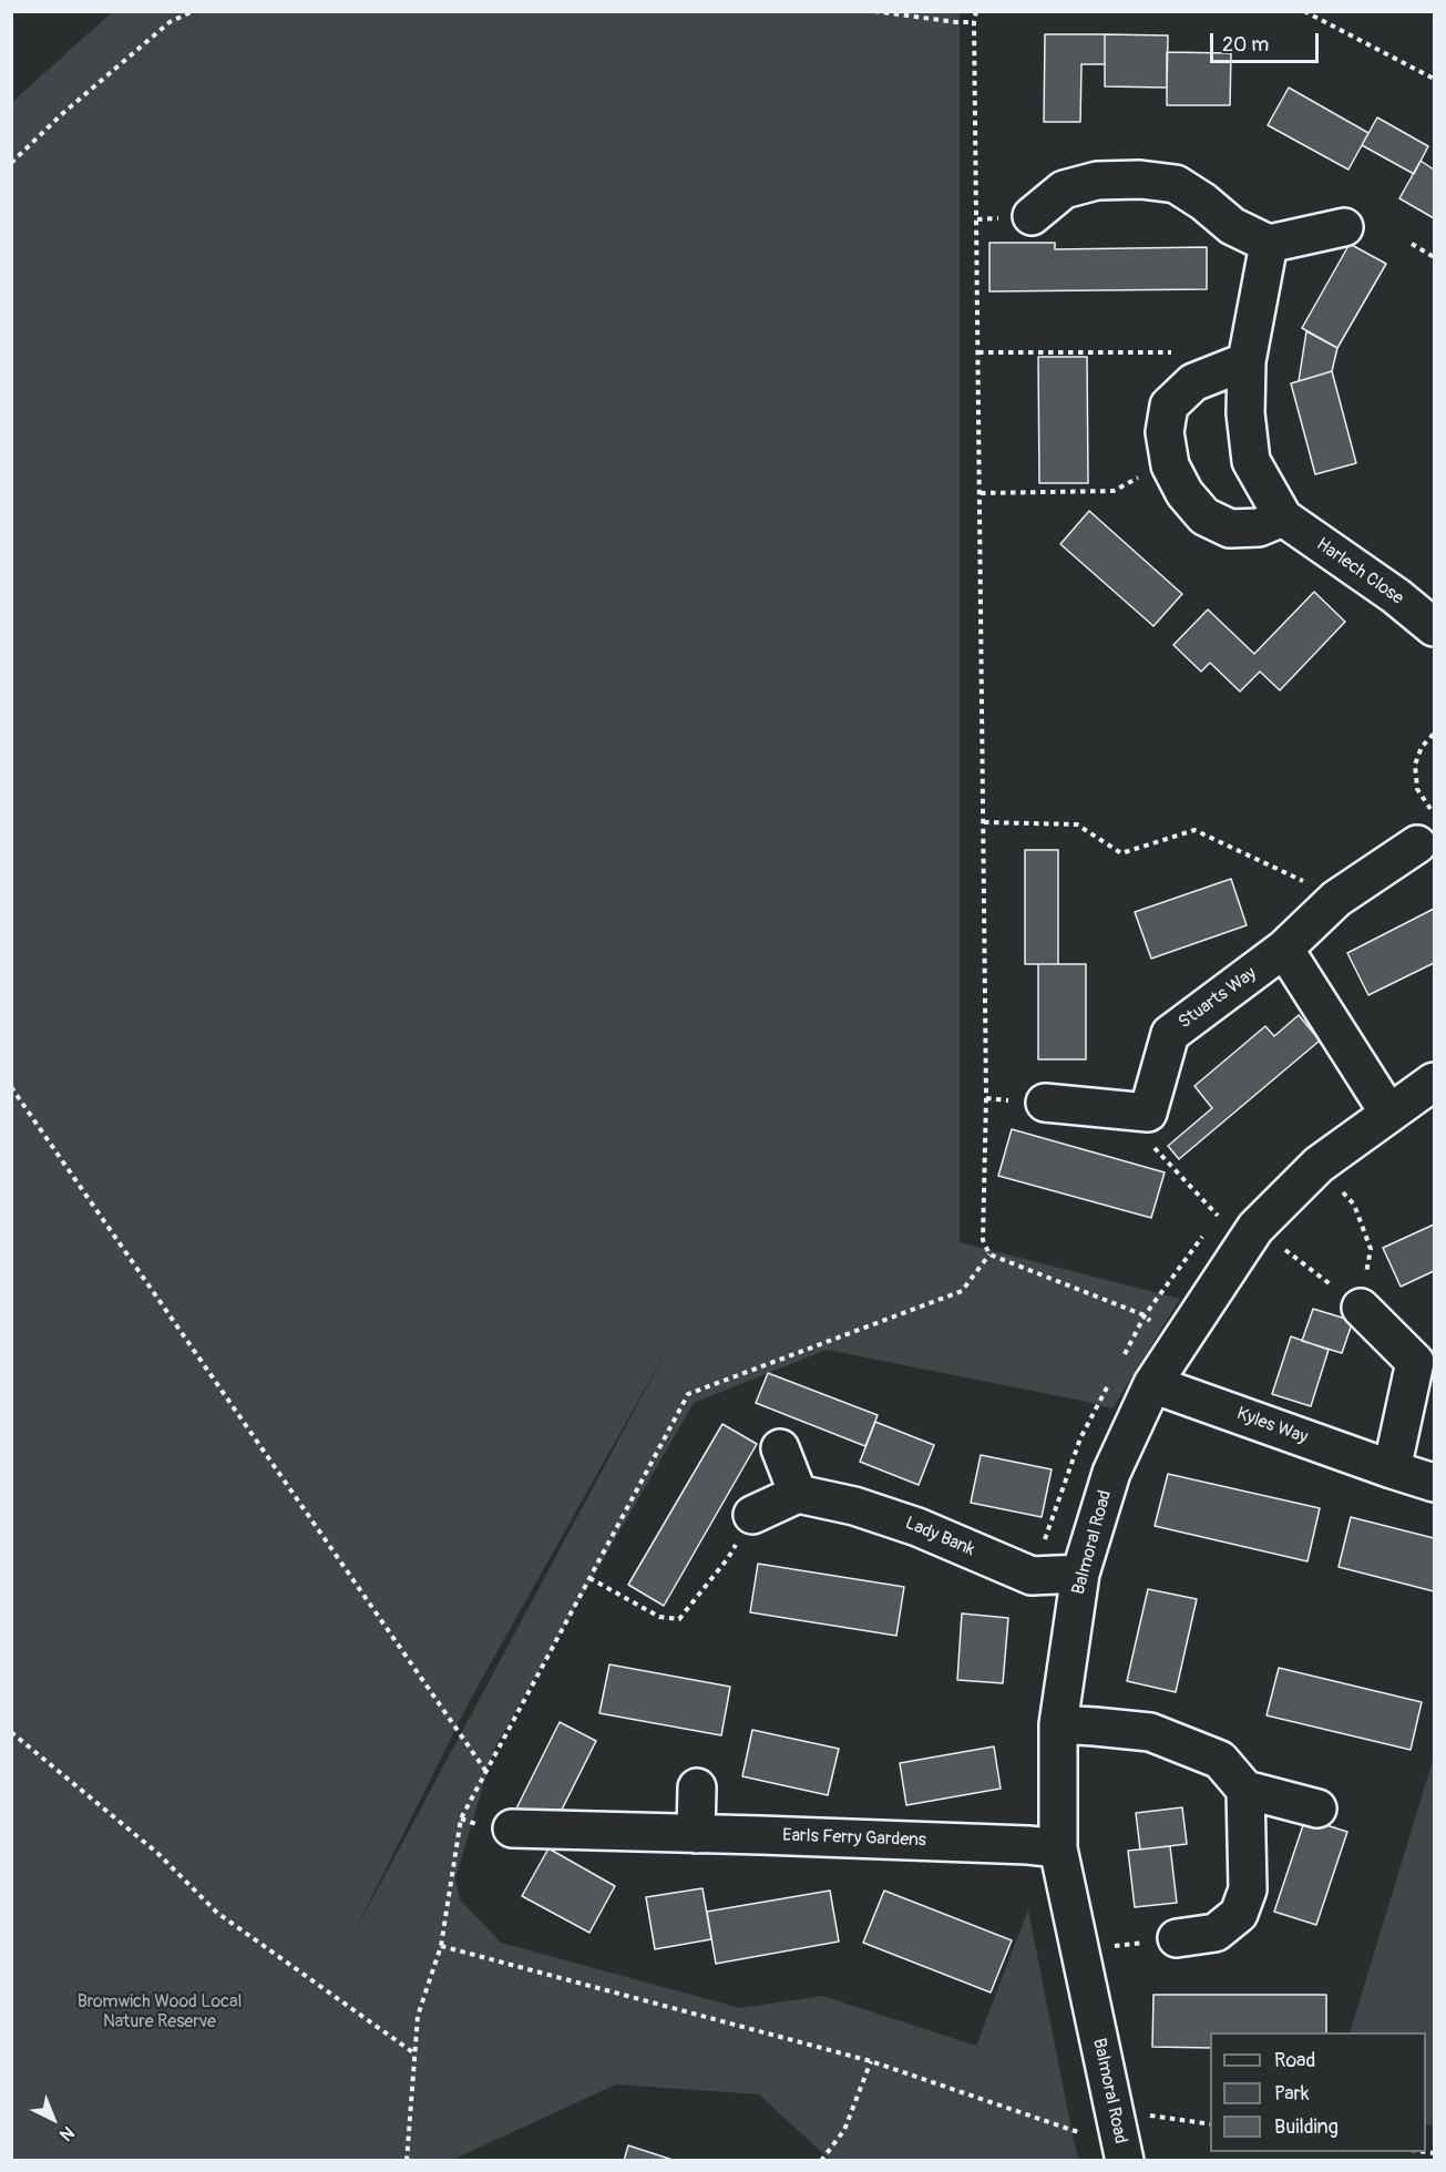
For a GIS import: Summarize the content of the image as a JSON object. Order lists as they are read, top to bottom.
{
  "streets": {
    "street": [
      "Harlech Close",
      "Stuarts Way",
      "Kyles Way",
      "Lady Bank",
      "Balmoral Road",
      "Earls Ferry Gardens"
    ]
  },
  "crossings": [
    ["Kyles Way", "Balmoral Road"],
    ["Lady Bank", "Balmoral Road"],
    ["Balmoral Road", "Earls Ferry Gardens"]
  ],
  "parks": ["Bromwich Wood Local Nature Reserve"],
  "legend": ["Road", "Park", "Building"],
  "scale_bar": "20 m",
  "north": "bottom right"
}
